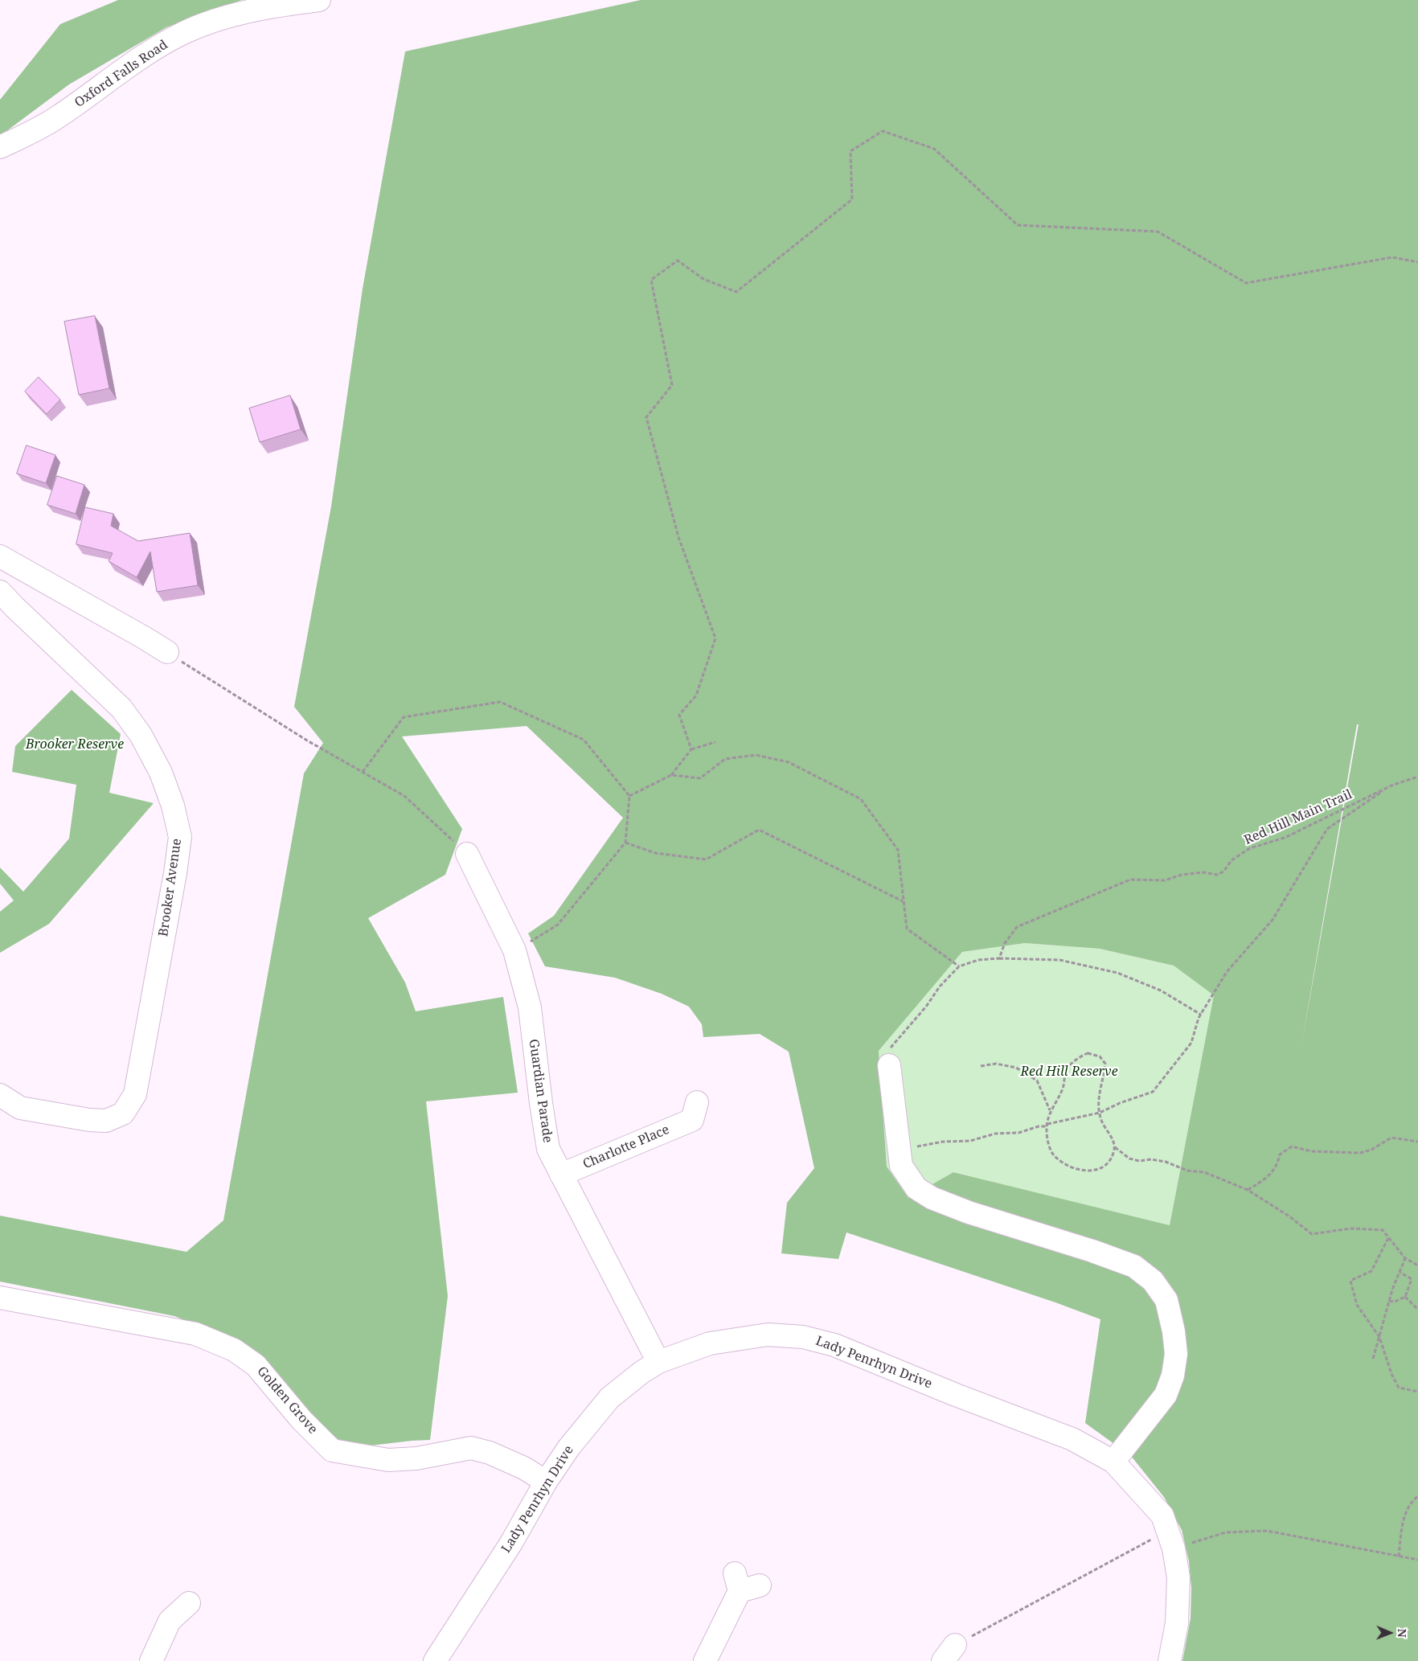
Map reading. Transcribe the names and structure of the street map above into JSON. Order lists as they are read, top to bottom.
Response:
{
  "streets": {
    "street": [
      "Oxford Falls Road",
      "Brooker Avenue",
      "Guardian Parade",
      "Charlotte Place",
      "Lady Penrhyn Drive",
      "Golden Grove"
    ],
    "path": ["Red Hill Main Trail"]
  },
  "crossings": [
    ["Guardian Parade", "Charlotte Place"],
    ["Guardian Parade", "Lady Penrhyn Drive"],
    ["Lady Penrhyn Drive", "Golden Grove"]
  ],
  "parks": ["Brooker Reserve", "Red Hill Reserve"],
  "north": "right"
}
